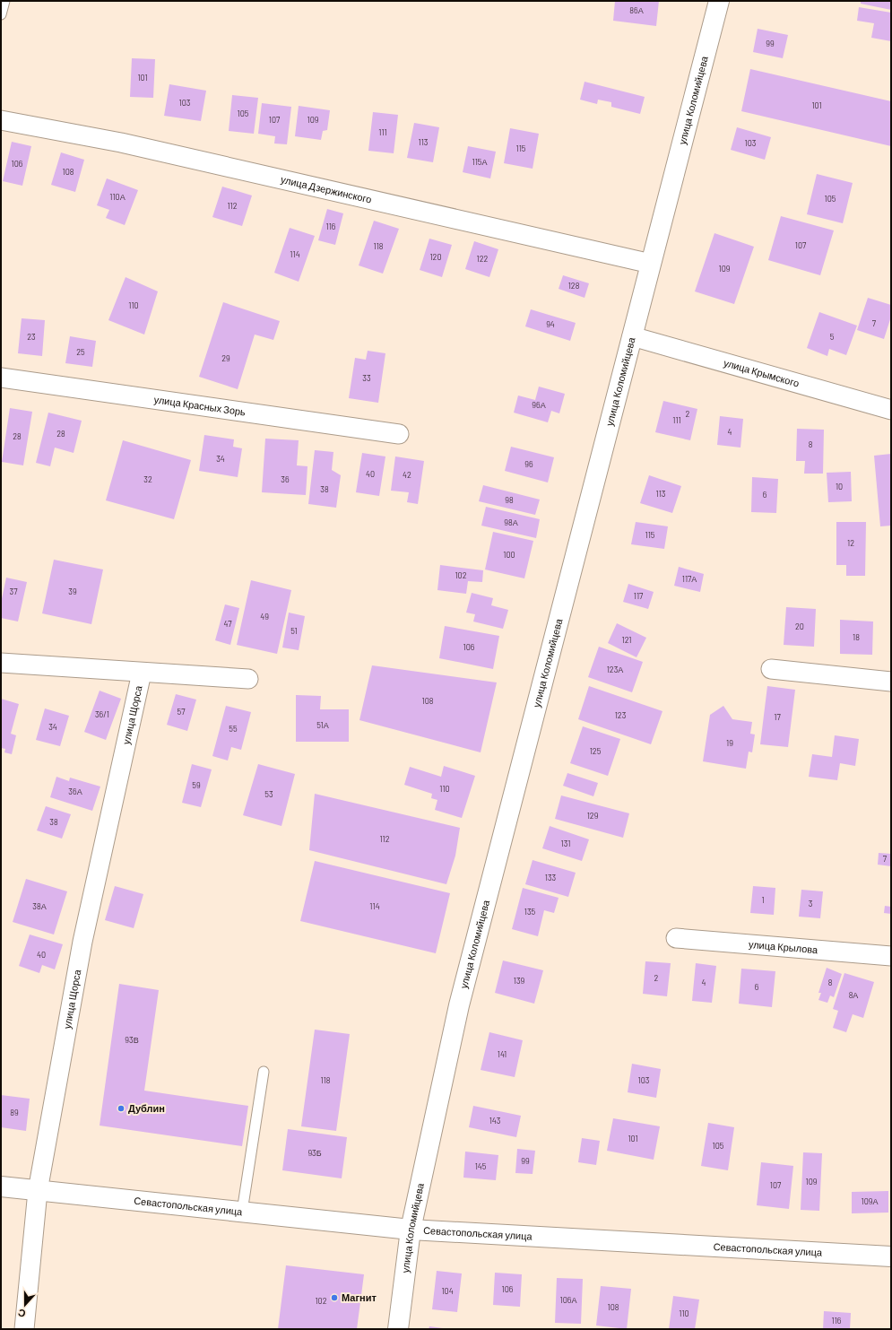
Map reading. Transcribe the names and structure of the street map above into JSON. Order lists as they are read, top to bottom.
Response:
{
  "streets": {
    "main road": ["улица Коломийцева", "Севастопольская улица"],
    "street": [
      "улица Дзержинского",
      "улица Крымского",
      "улица Красных Зорь",
      "улица Щорса",
      "улица Крылова"
    ]
  },
  "crossings": [
    ["улица Коломийцева", "улица Дзержинского"],
    ["улица Коломийцева", "улица Крымского"],
    ["улица Коломийцева", "Севастопольская улица"],
    ["улица Щорса", "Севастопольская улица"]
  ],
  "places": ["Дублин", "Магнит"],
  "house_numbers": [
    "86А",
    "99",
    "101",
    "103",
    "101",
    "105",
    "107",
    "109",
    "111",
    "113",
    "103",
    "115",
    "115А",
    "106",
    "108",
    "110А",
    "105",
    "112",
    "116",
    "107",
    "118",
    "114",
    "120",
    "122",
    "109",
    "128",
    "110",
    "7",
    "94",
    "23",
    "5",
    "25",
    "29",
    "33",
    "96А",
    "2",
    "111",
    "4",
    "28",
    "28",
    "8",
    "34",
    "96",
    "40",
    "42",
    "32",
    "36",
    "10",
    "38",
    "113",
    "6",
    "98",
    "98А",
    "115",
    "12",
    "100",
    "102",
    "117А",
    "37",
    "39",
    "117",
    "49",
    "47",
    "20",
    "51",
    "18",
    "121",
    "106",
    "123А",
    "108",
    "57",
    "36/1",
    "123",
    "17",
    "51А",
    "34",
    "55",
    "19",
    "125",
    "59",
    "110",
    "36А",
    "53",
    "129",
    "38",
    "112",
    "131",
    "7",
    "133",
    "1",
    "3",
    "38А",
    "114",
    "135",
    "40",
    "2",
    "139",
    "4",
    "8",
    "6",
    "8А",
    "93В",
    "141",
    "118",
    "103",
    "89",
    "143",
    "101",
    "105",
    "93Б",
    "99",
    "145",
    "109",
    "107",
    "109А",
    "106",
    "104",
    "106А",
    "102",
    "108",
    "110",
    "116"
  ],
  "north": "bottom"
}
